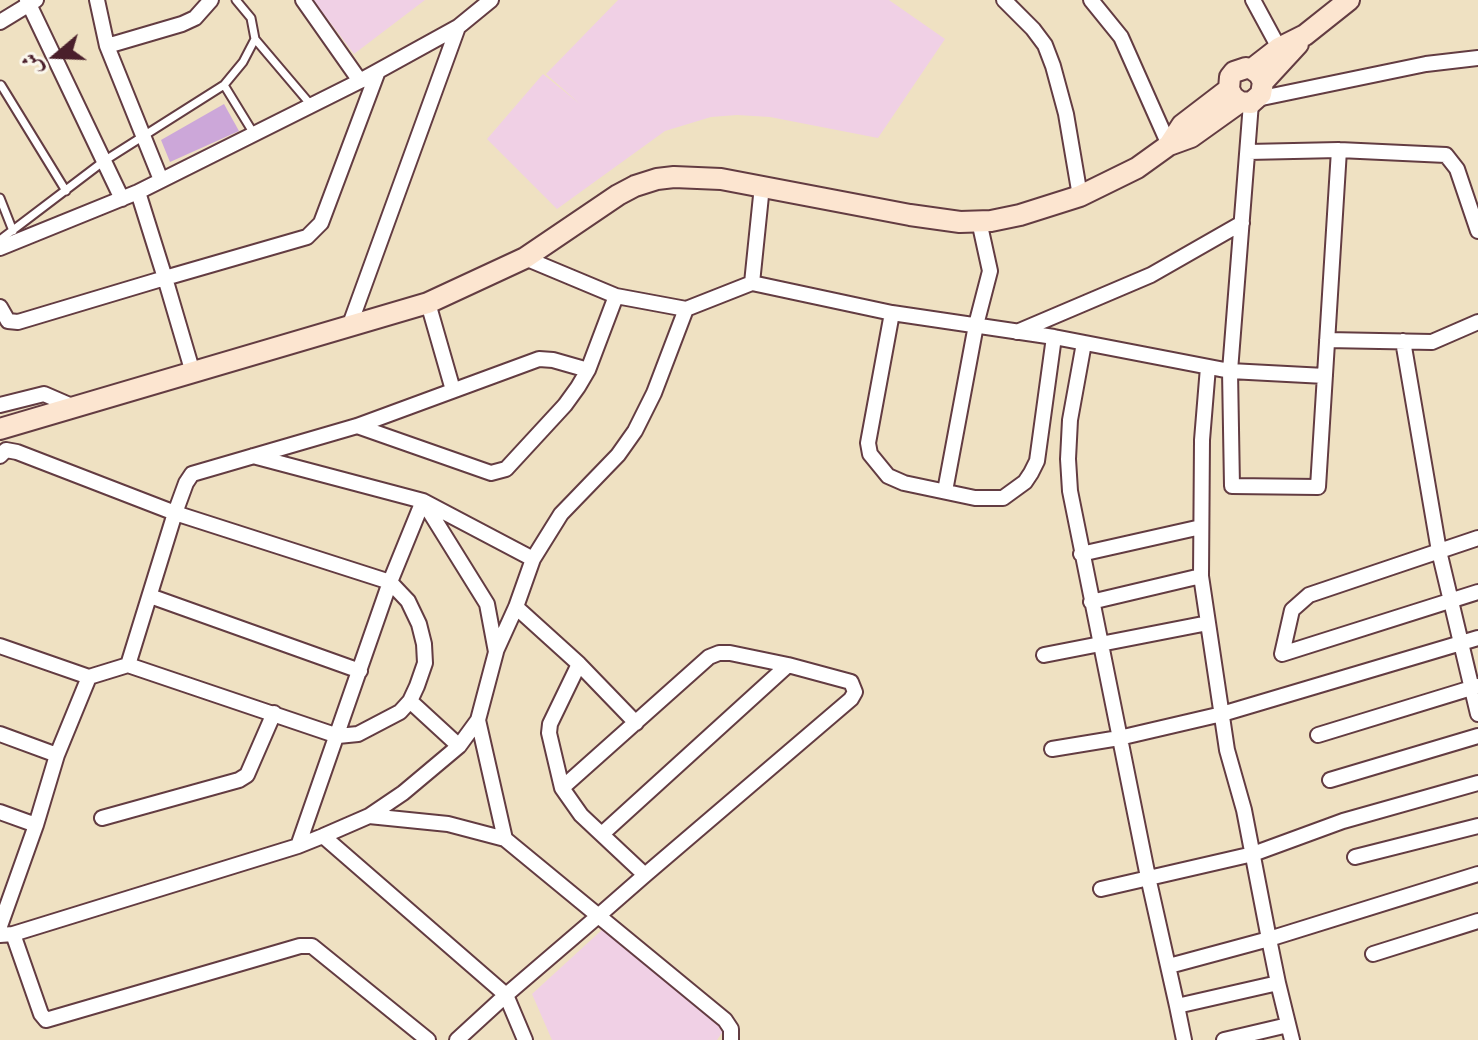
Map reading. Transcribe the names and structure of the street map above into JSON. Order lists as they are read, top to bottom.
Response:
{
  "north": "left"
}
